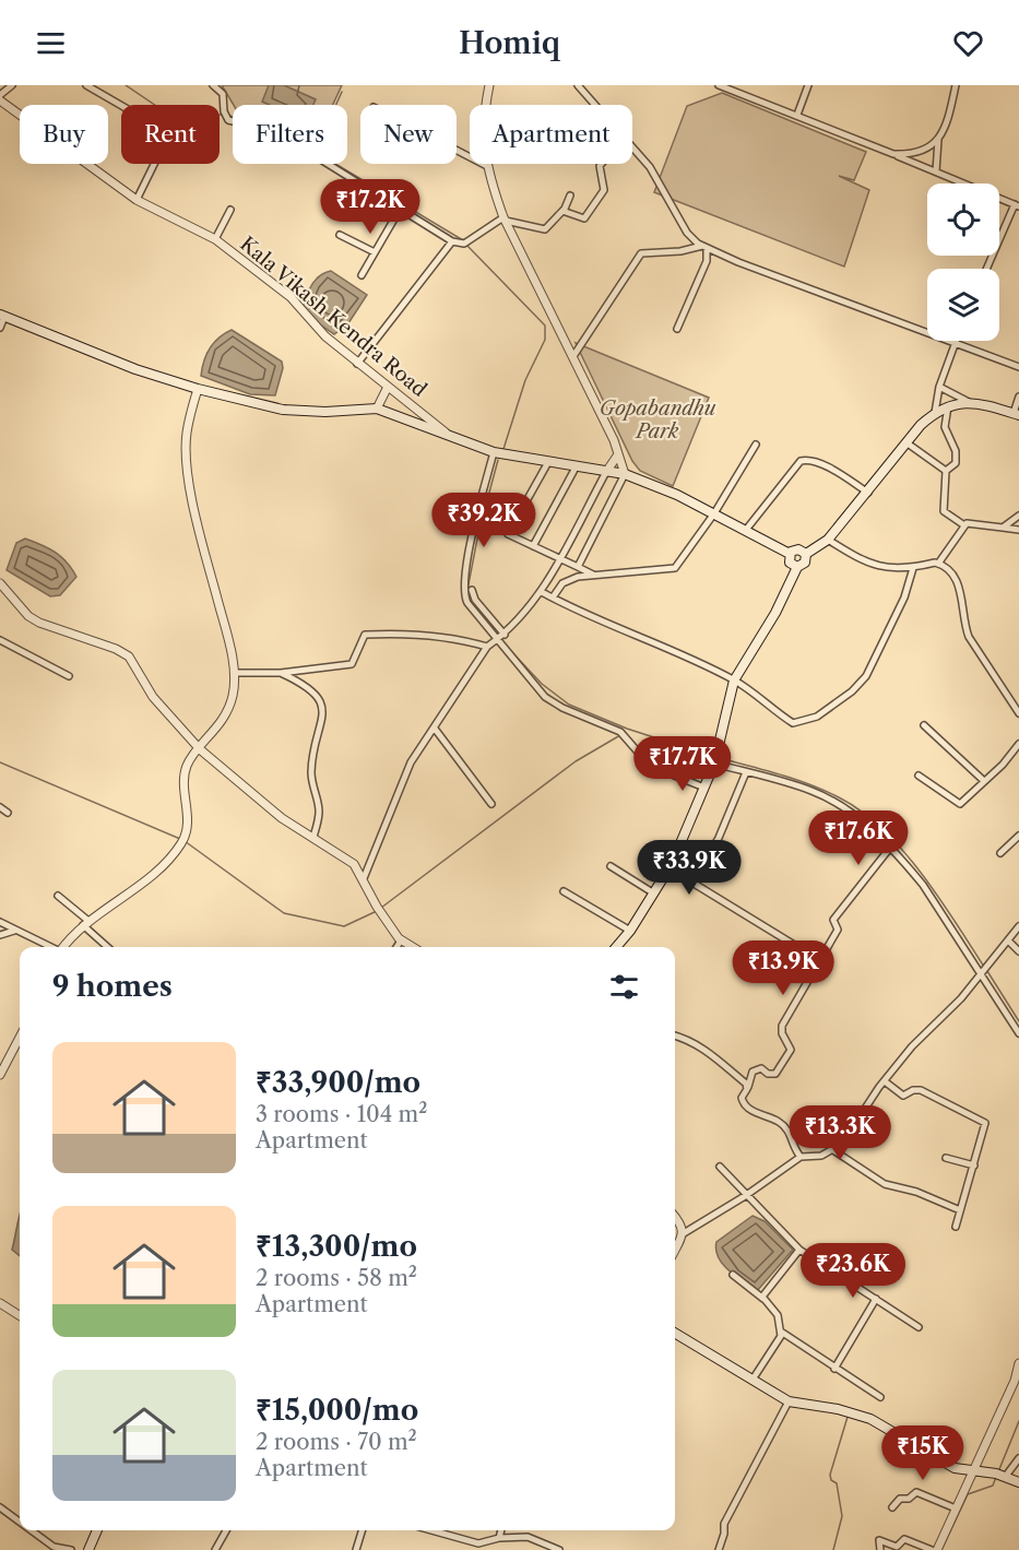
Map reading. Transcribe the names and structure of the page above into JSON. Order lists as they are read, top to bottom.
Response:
{
  "streets": {
    "street": ["Kala Vikash Kendra Road"]
  },
  "parks": ["Gopabandhu Park"],
  "page": {
    "header": "Homiq",
    "chip": [
      "Buy",
      "Rent",
      "Filters",
      "New",
      "Apartment"
    ],
    "price": [
      "₹17.2K",
      "₹39.2K",
      "₹17.7K",
      "₹17.6K",
      "₹33.9K",
      "₹13.9K",
      "₹13.3K",
      "₹23.6K",
      "₹15K"
    ],
    "heading": "9 homes",
    "list": [
      {
        "name": "₹33,900/mo",
        "note": "3 rooms · 104 m² · Apartment"
      },
      {
        "name": "₹13,300/mo",
        "note": "2 rooms · 58 m² · Apartment"
      },
      {
        "name": "₹15,000/mo",
        "note": "2 rooms · 70 m² · Apartment"
      }
    ]
  }
}
